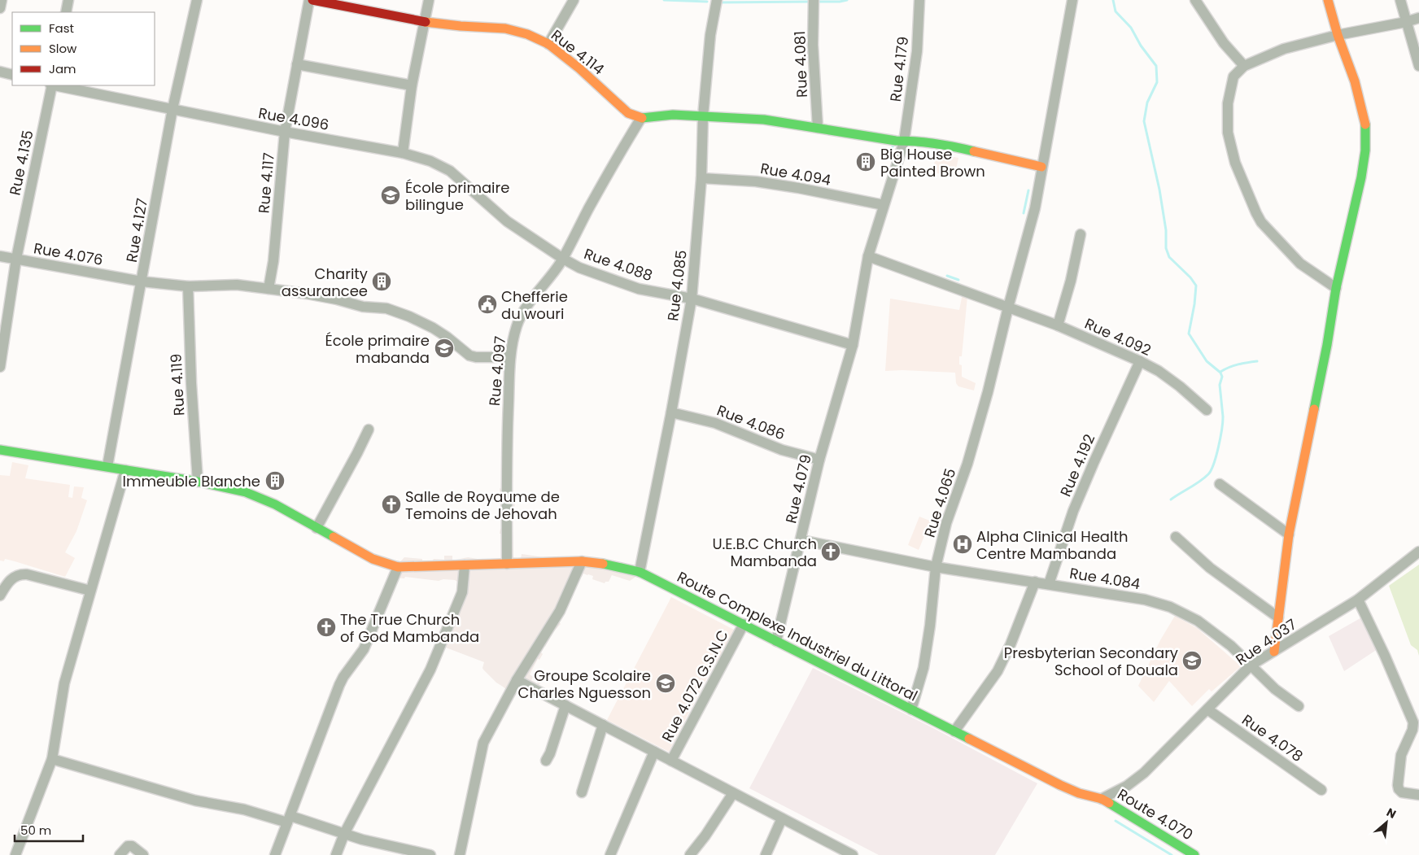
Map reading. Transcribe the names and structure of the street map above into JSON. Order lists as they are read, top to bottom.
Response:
{
  "streets": {
    "street": [
      "Rue 4.114",
      "Rue 4.081",
      "Rue 4.179",
      "Rue 4.096",
      "Rue 4.135",
      "Rue 4.094",
      "Rue 4.117",
      "Rue 4.127",
      "Rue 4.076",
      "Rue 4.088",
      "Rue 4.085",
      "Rue 4.092",
      "Rue 4.097",
      "Rue 4.119",
      "Rue 4.086",
      "Rue 4.192",
      "Rue 4.079",
      "Rue 4.065",
      "Rue 4.084",
      "Route Complexe Industriel du Littoral",
      "Rue 4.037",
      "Rue 4.072 G.S.N.C",
      "Rue 4.078",
      "Route 4.070"
    ]
  },
  "crossings": [
    ["Rue 4.114", "Rue 4.097"],
    ["Rue 4.179", "Rue 4.094"],
    ["Rue 4.179", "Rue 4.092"],
    ["Rue 4.179", "Rue 4.079"],
    ["Rue 4.096", "Rue 4.117"],
    ["Rue 4.096", "Rue 4.127"],
    ["Rue 4.096", "Rue 4.088"],
    ["Rue 4.135", "Rue 4.076"],
    ["Rue 4.094", "Rue 4.085"],
    ["Rue 4.127", "Rue 4.076"],
    ["Rue 4.127", "Route Complexe Industriel du Littoral"],
    ["Rue 4.076", "Rue 4.119"],
    ["Rue 4.088", "Rue 4.085"],
    ["Rue 4.088", "Rue 4.097"],
    ["Rue 4.088", "Rue 4.079"],
    ["Rue 4.085", "Rue 4.086"],
    ["Rue 4.085", "Route Complexe Industriel du Littoral"],
    ["Rue 4.092", "Rue 4.192"],
    ["Rue 4.092", "Rue 4.079"],
    ["Rue 4.092", "Rue 4.065"],
    ["Rue 4.097", "Route Complexe Industriel du Littoral"],
    ["Rue 4.119", "Route Complexe Industriel du Littoral"],
    ["Rue 4.086", "Rue 4.079"],
    ["Rue 4.192", "Rue 4.084"],
    ["Rue 4.079", "Rue 4.084"],
    ["Rue 4.079", "Route Complexe Industriel du Littoral"],
    ["Rue 4.065", "Rue 4.084"],
    ["Rue 4.065", "Route Complexe Industriel du Littoral"],
    ["Rue 4.084", "Rue 4.037"],
    ["Route Complexe Industriel du Littoral", "Rue 4.037"],
    ["Route Complexe Industriel du Littoral", "Rue 4.072 G.S.N.C"],
    ["Route Complexe Industriel du Littoral", "Route 4.070"],
    ["Rue 4.037", "Rue 4.078"],
    ["Rue 4.037", "Route 4.070"]
  ],
  "places": {
    "building": ["Big House Painted Brown", "Charity assurancee", "Immeuble Blanche"],
    "school or university": [
      "École primaire bilingue",
      "École primaire mabanda",
      "Presbyterian Secondary School of Douala",
      "Groupe Scolaire Charles Nguesson"
    ],
    "public building": ["Chefferie du wouri"],
    "church": ["Salle de Royaume de Temoins de Jehovah", "U.E.B.C Church Mambanda", "The True Church of God Mambanda"],
    "hospital": ["Alpha Clinical Health Centre Mambanda"]
  },
  "legend": ["Fast", "Slow", "Jam"],
  "scale_bar": "50 m",
  "north": "top right"
}
